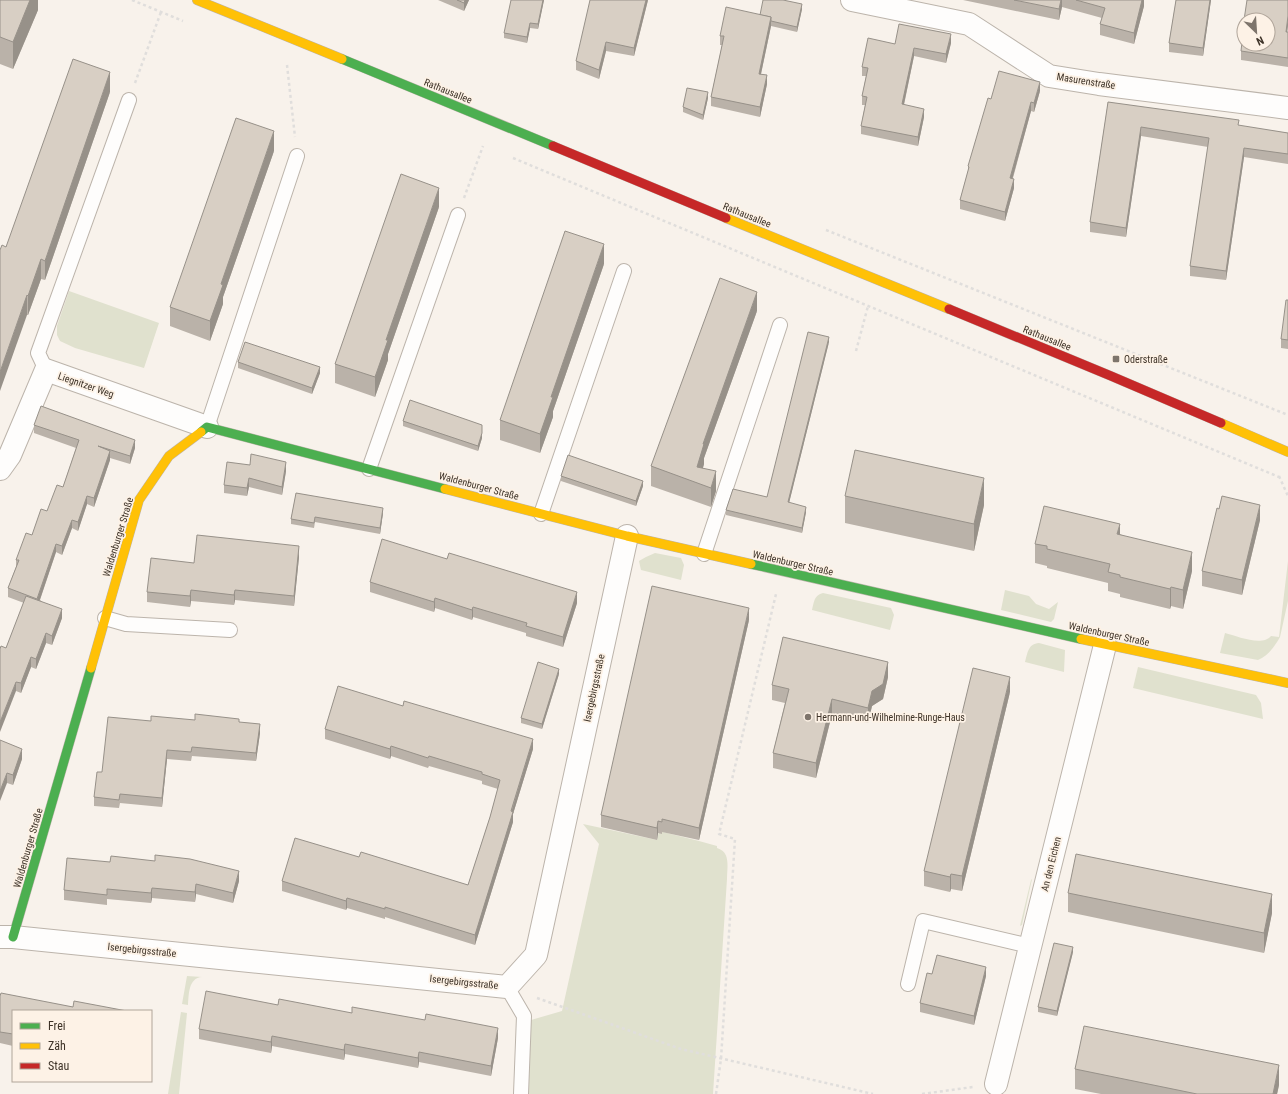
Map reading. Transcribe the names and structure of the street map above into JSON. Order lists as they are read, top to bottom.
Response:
{
  "streets": {
    "street": [
      "Masurenstraße",
      "Rathausallee",
      "Liegnitzer Weg",
      "Waldenburger Straße",
      "Isergebirgsstraße",
      "An den Eichen"
    ]
  },
  "crossings": [
    ["Liegnitzer Weg", "Waldenburger Straße"],
    ["Waldenburger Straße", "Isergebirgsstraße"],
    ["Waldenburger Straße", "An den Eichen"]
  ],
  "places": {
    "transit": ["Oderstraße"],
    "other": ["Hermann-und-Wilhelmine-Runge-Haus"]
  },
  "legend": ["Frei", "Zäh", "Stau"],
  "north": "bottom right"
}
